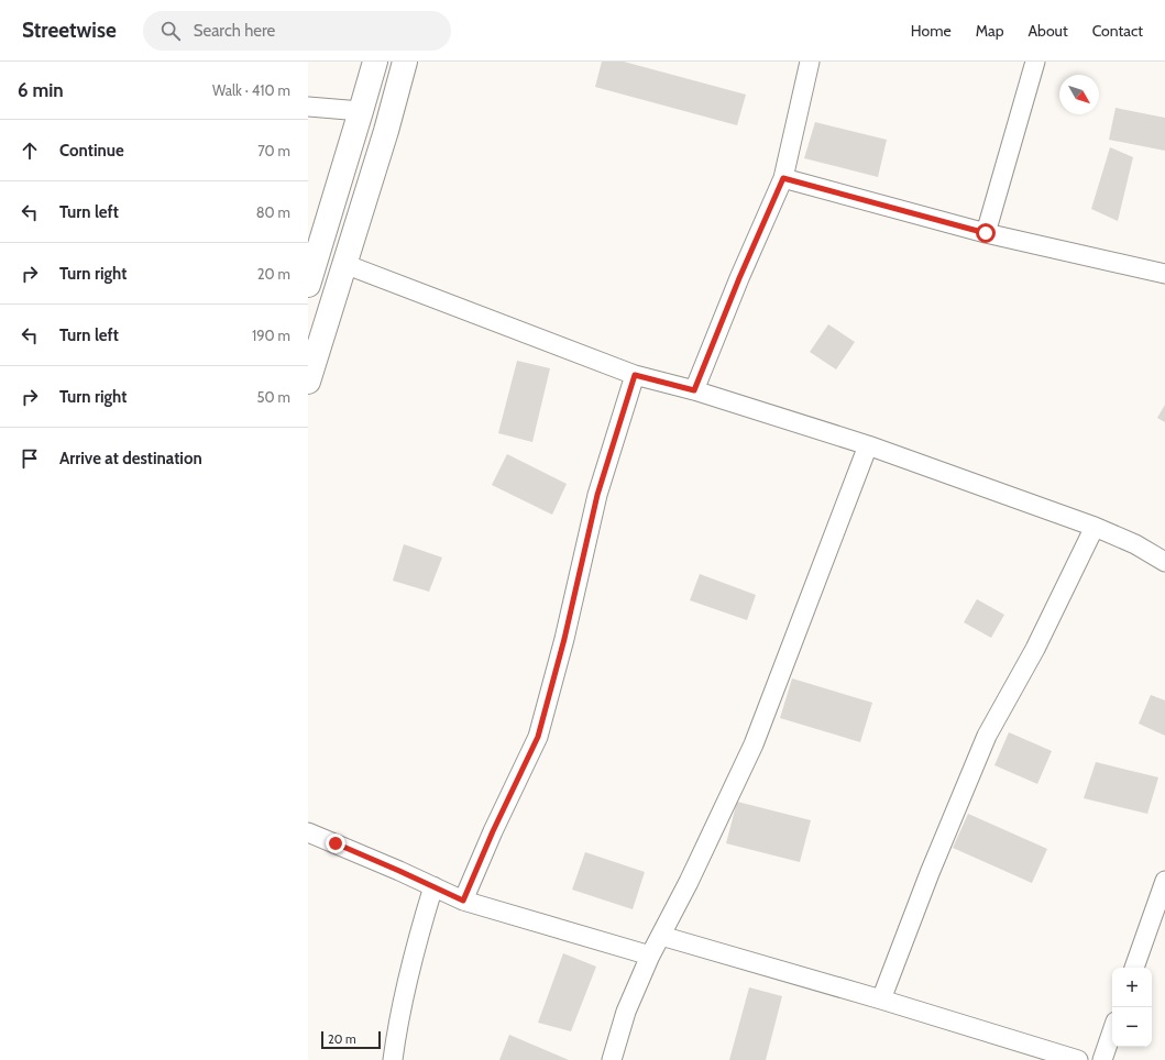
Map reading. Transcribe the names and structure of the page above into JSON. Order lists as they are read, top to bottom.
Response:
{
  "scale_bar": "20 m",
  "north": "bottom right",
  "page": {
    "header": "Streetwise",
    "search": "Search here",
    "nav": [
      "Home",
      "Map",
      "About",
      "Contact"
    ],
    "heading": ["6 min", "Walk · 410 m"],
    "list": [
      ["Continue", "70 m"],
      ["Turn left", "80 m"],
      ["Turn right", "20 m"],
      ["Turn left", "190 m"],
      ["Turn right", "50 m"],
      "Arrive at destination"
    ],
    "map_buttons": ["+", "−"],
    "scale": "20 m"
  }
}
